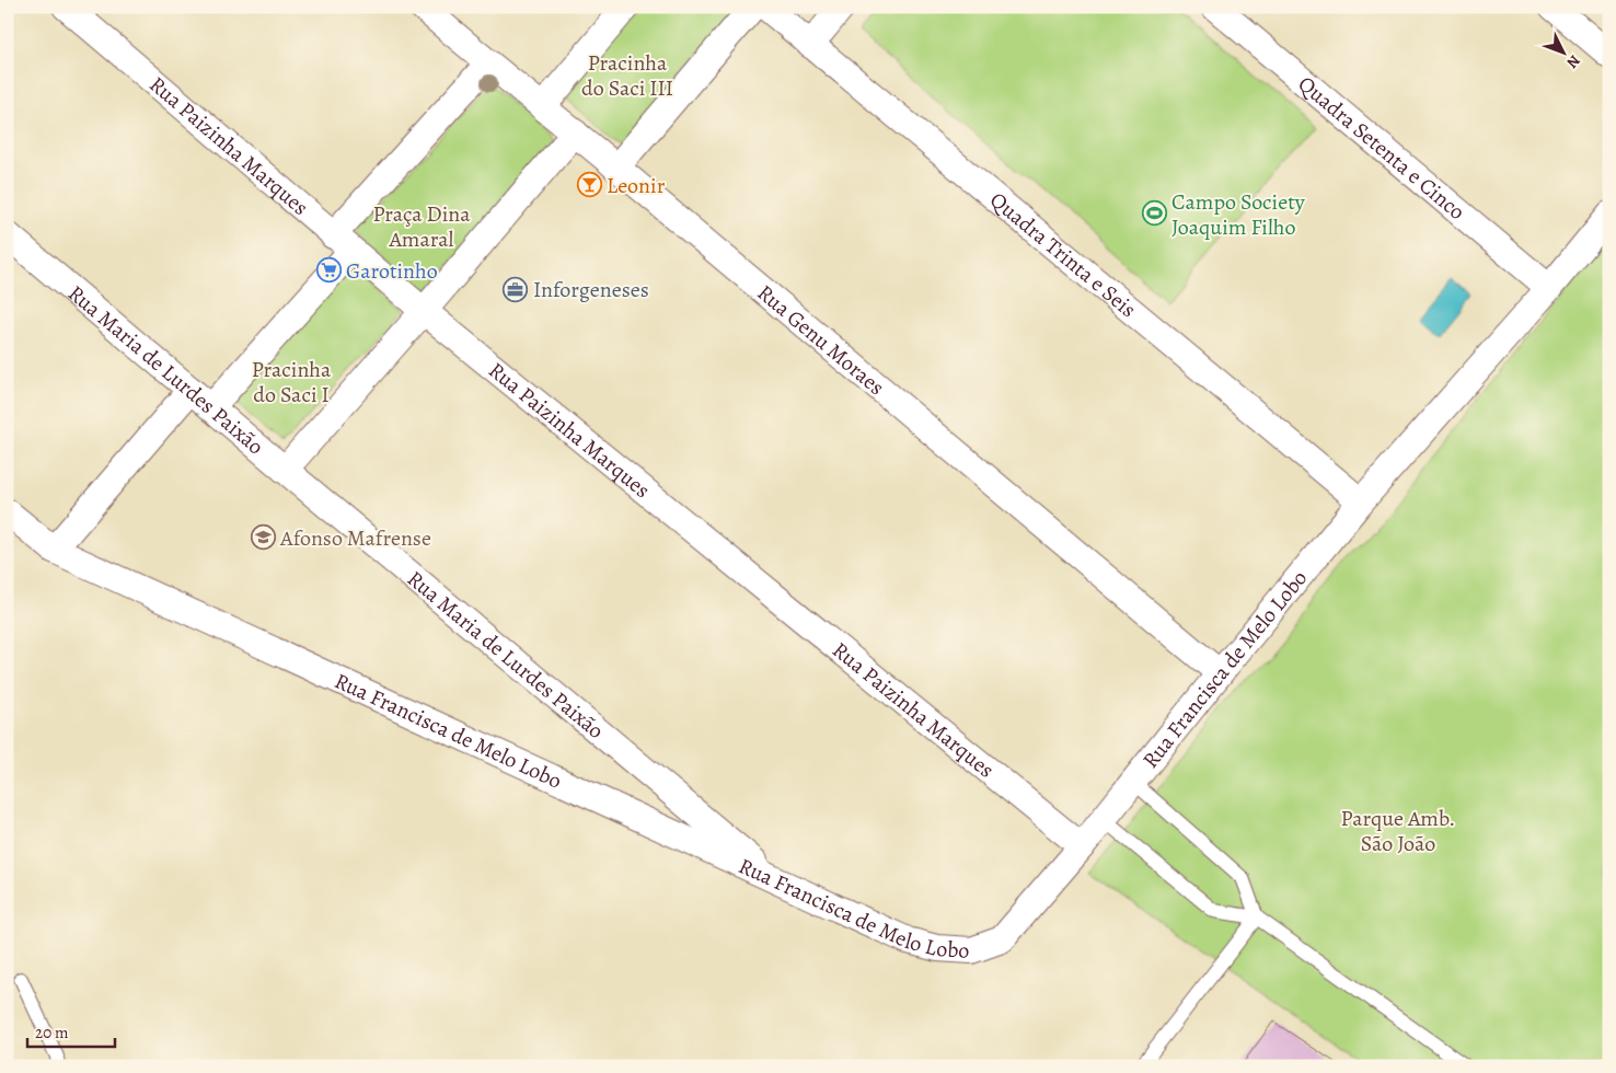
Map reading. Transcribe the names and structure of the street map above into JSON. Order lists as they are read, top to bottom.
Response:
{
  "streets": {
    "street": [
      "Rua Paizinha Marques",
      "Quadra Setenta e Cinco",
      "Quadra Trinta e Seis",
      "Rua Genu Moraes",
      "Rua Maria de Lurdes Paixão",
      "Rua Francisca de Melo Lobo"
    ]
  },
  "crossings": [
    ["Rua Paizinha Marques", "Rua Francisca de Melo Lobo"],
    ["Quadra Setenta e Cinco", "Rua Francisca de Melo Lobo"],
    ["Quadra Trinta e Seis", "Rua Francisca de Melo Lobo"],
    ["Rua Genu Moraes", "Rua Francisca de Melo Lobo"],
    ["Rua Maria de Lurdes Paixão", "Rua Francisca de Melo Lobo"]
  ],
  "parks": [
    "Pracinha do Saci III",
    "Praça Dina Amaral",
    "Pracinha do Saci I",
    "Parque Amb. São João"
  ],
  "places": {
    "bar": ["Leonir"],
    "sports": ["Campo Society Joaquim Filho"],
    "supermarket": ["Garotinho"],
    "office": ["Inforgeneses"],
    "school or university": ["Afonso Mafrense"]
  },
  "scale_bar": "20 m",
  "north": "bottom right"
}
